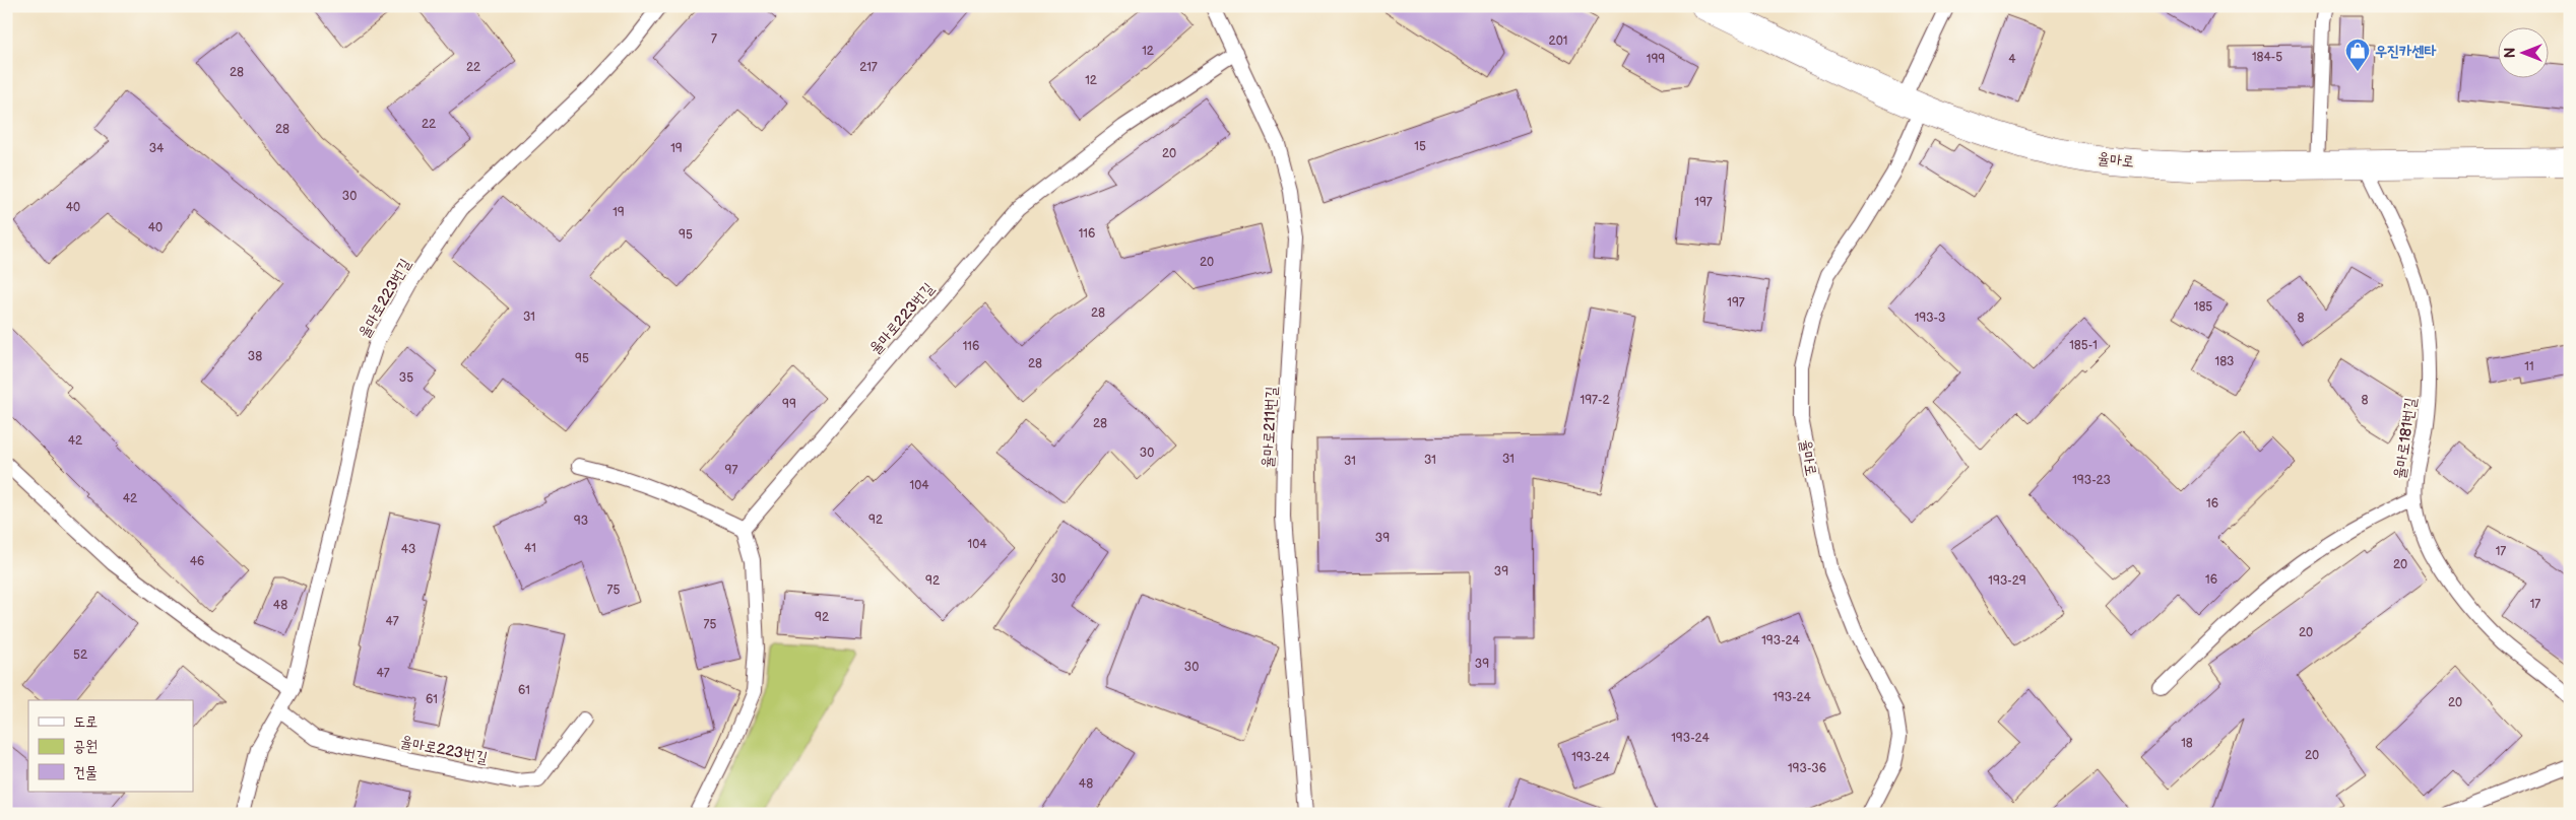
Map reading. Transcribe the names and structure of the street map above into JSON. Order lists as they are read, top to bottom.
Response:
{
  "streets": {
    "street": ["율마로"],
    "lane": ["율마로223번길", "율마로211번길", "율마로181번길"]
  },
  "crossings": [
    ["율마로", "율마로181번길"],
    ["율마로223번길", "율마로211번길"]
  ],
  "places": {
    "shop": ["우진카센타"]
  },
  "house_numbers": [
    "7",
    "201",
    "12",
    "184-5",
    "199",
    "4",
    "22",
    "217",
    "28",
    "12",
    "22",
    "28",
    "15",
    "34",
    "19",
    "20",
    "30",
    "197",
    "40",
    "19",
    "40",
    "116",
    "95",
    "20",
    "197",
    "185",
    "28",
    "31",
    "193-3",
    "8",
    "185-1",
    "116",
    "38",
    "95",
    "183",
    "28",
    "11",
    "35",
    "197-2",
    "8",
    "99",
    "28",
    "42",
    "30",
    "31",
    "31",
    "31",
    "97",
    "193-23",
    "104",
    "42",
    "16",
    "92",
    "93",
    "39",
    "104",
    "41",
    "43",
    "17",
    "46",
    "20",
    "39",
    "30",
    "16",
    "92",
    "193-29",
    "75",
    "17",
    "48",
    "92",
    "47",
    "75",
    "20",
    "193-24",
    "52",
    "39",
    "30",
    "47",
    "61",
    "193-24",
    "61",
    "20",
    "193-24",
    "18",
    "20",
    "193-24",
    "193-36",
    "48"
  ],
  "legend": ["도로", "공원", "건물"],
  "north": "left"
}
